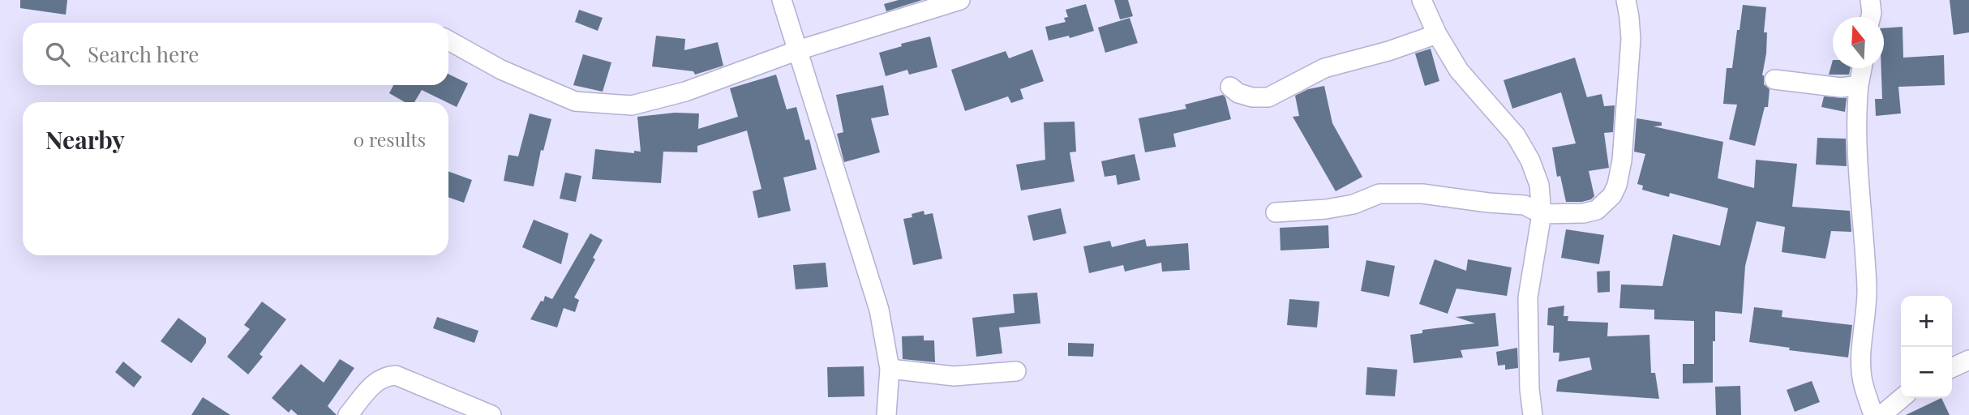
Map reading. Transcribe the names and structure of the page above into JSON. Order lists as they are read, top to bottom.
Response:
{
  "north": "top",
  "page": {
    "search": "Search here",
    "heading": ["Nearby", "0 results"],
    "map_buttons": ["+", "−"]
  }
}
